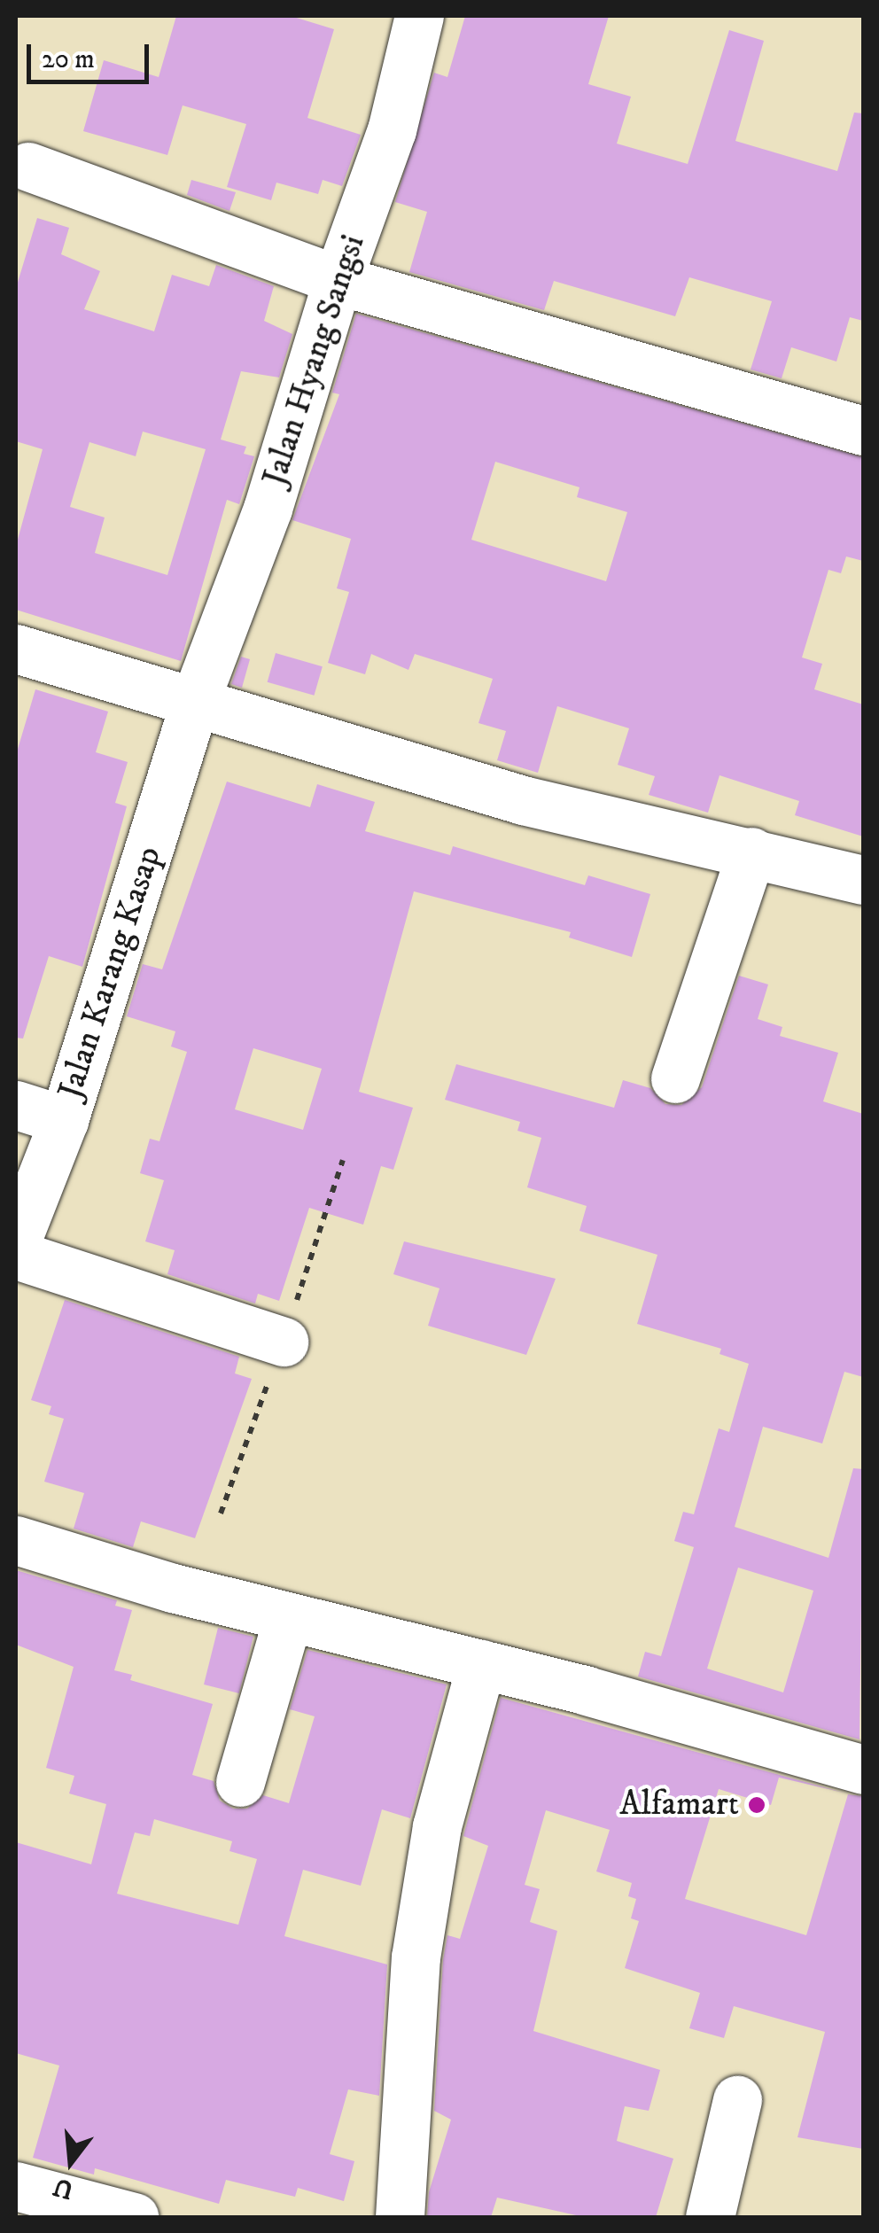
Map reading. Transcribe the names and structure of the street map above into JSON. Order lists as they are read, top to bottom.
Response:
{
  "streets": {
    "street": ["Jalan Hyang Sangsi", "Jalan Karang Kasap"]
  },
  "crossings": [
    ["Jalan Hyang Sangsi", "Jalan Karang Kasap"]
  ],
  "places": ["Alfamart"],
  "scale_bar": "20 m",
  "north": "bottom"
}
